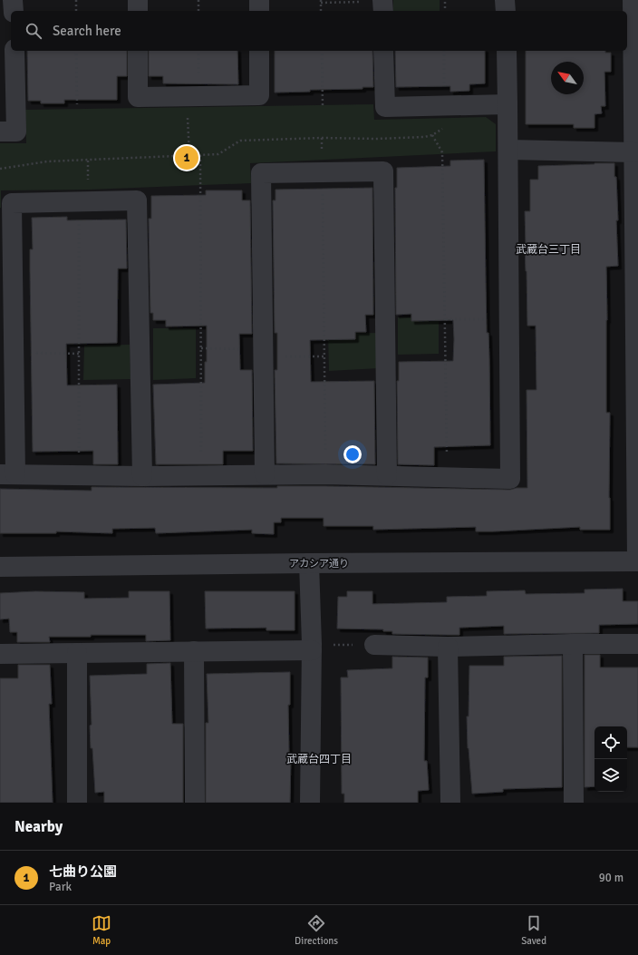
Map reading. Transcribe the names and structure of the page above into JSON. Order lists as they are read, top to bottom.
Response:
{
  "streets": {
    "street": ["アカシア通り"]
  },
  "districts": ["武蔵台三丁目", "武蔵台四丁目"],
  "north": "top left",
  "page": {
    "search": "Search here",
    "pins": "1",
    "heading": "Nearby",
    "list": [
      {
        "mark": "1",
        "name": "七曲り公園",
        "note": "Park",
        "value": "90 m"
      }
    ],
    "nav": ["Map", "Directions", "Saved"]
  }
}
